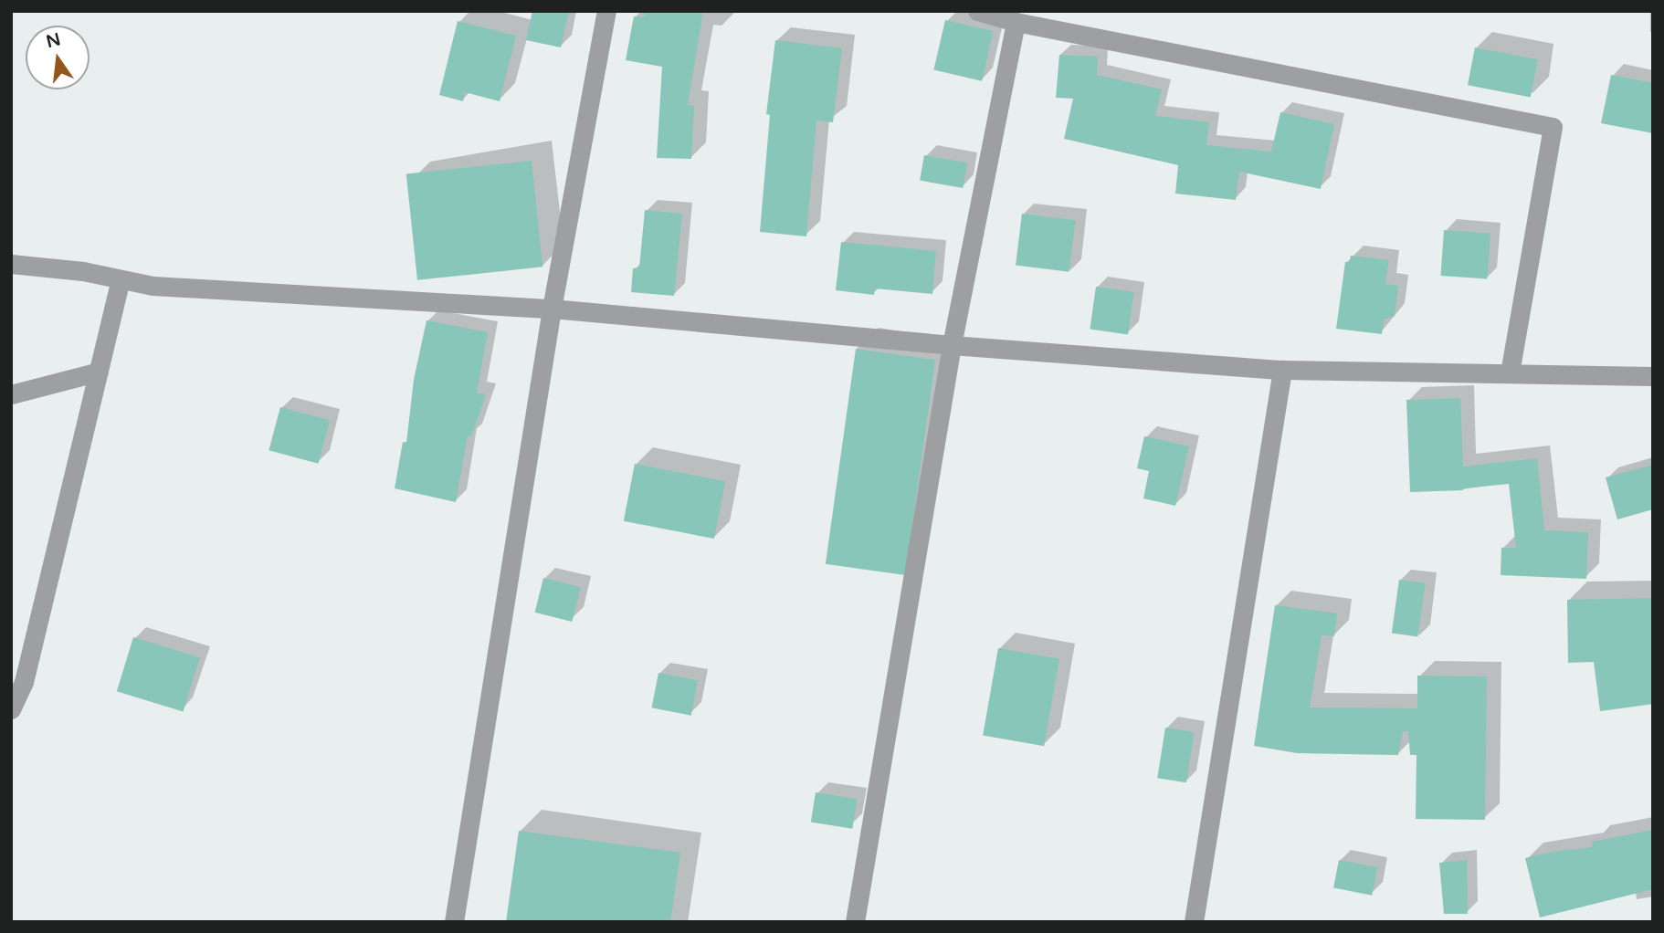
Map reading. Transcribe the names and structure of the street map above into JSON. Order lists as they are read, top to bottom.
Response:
{
  "north": "top"
}
